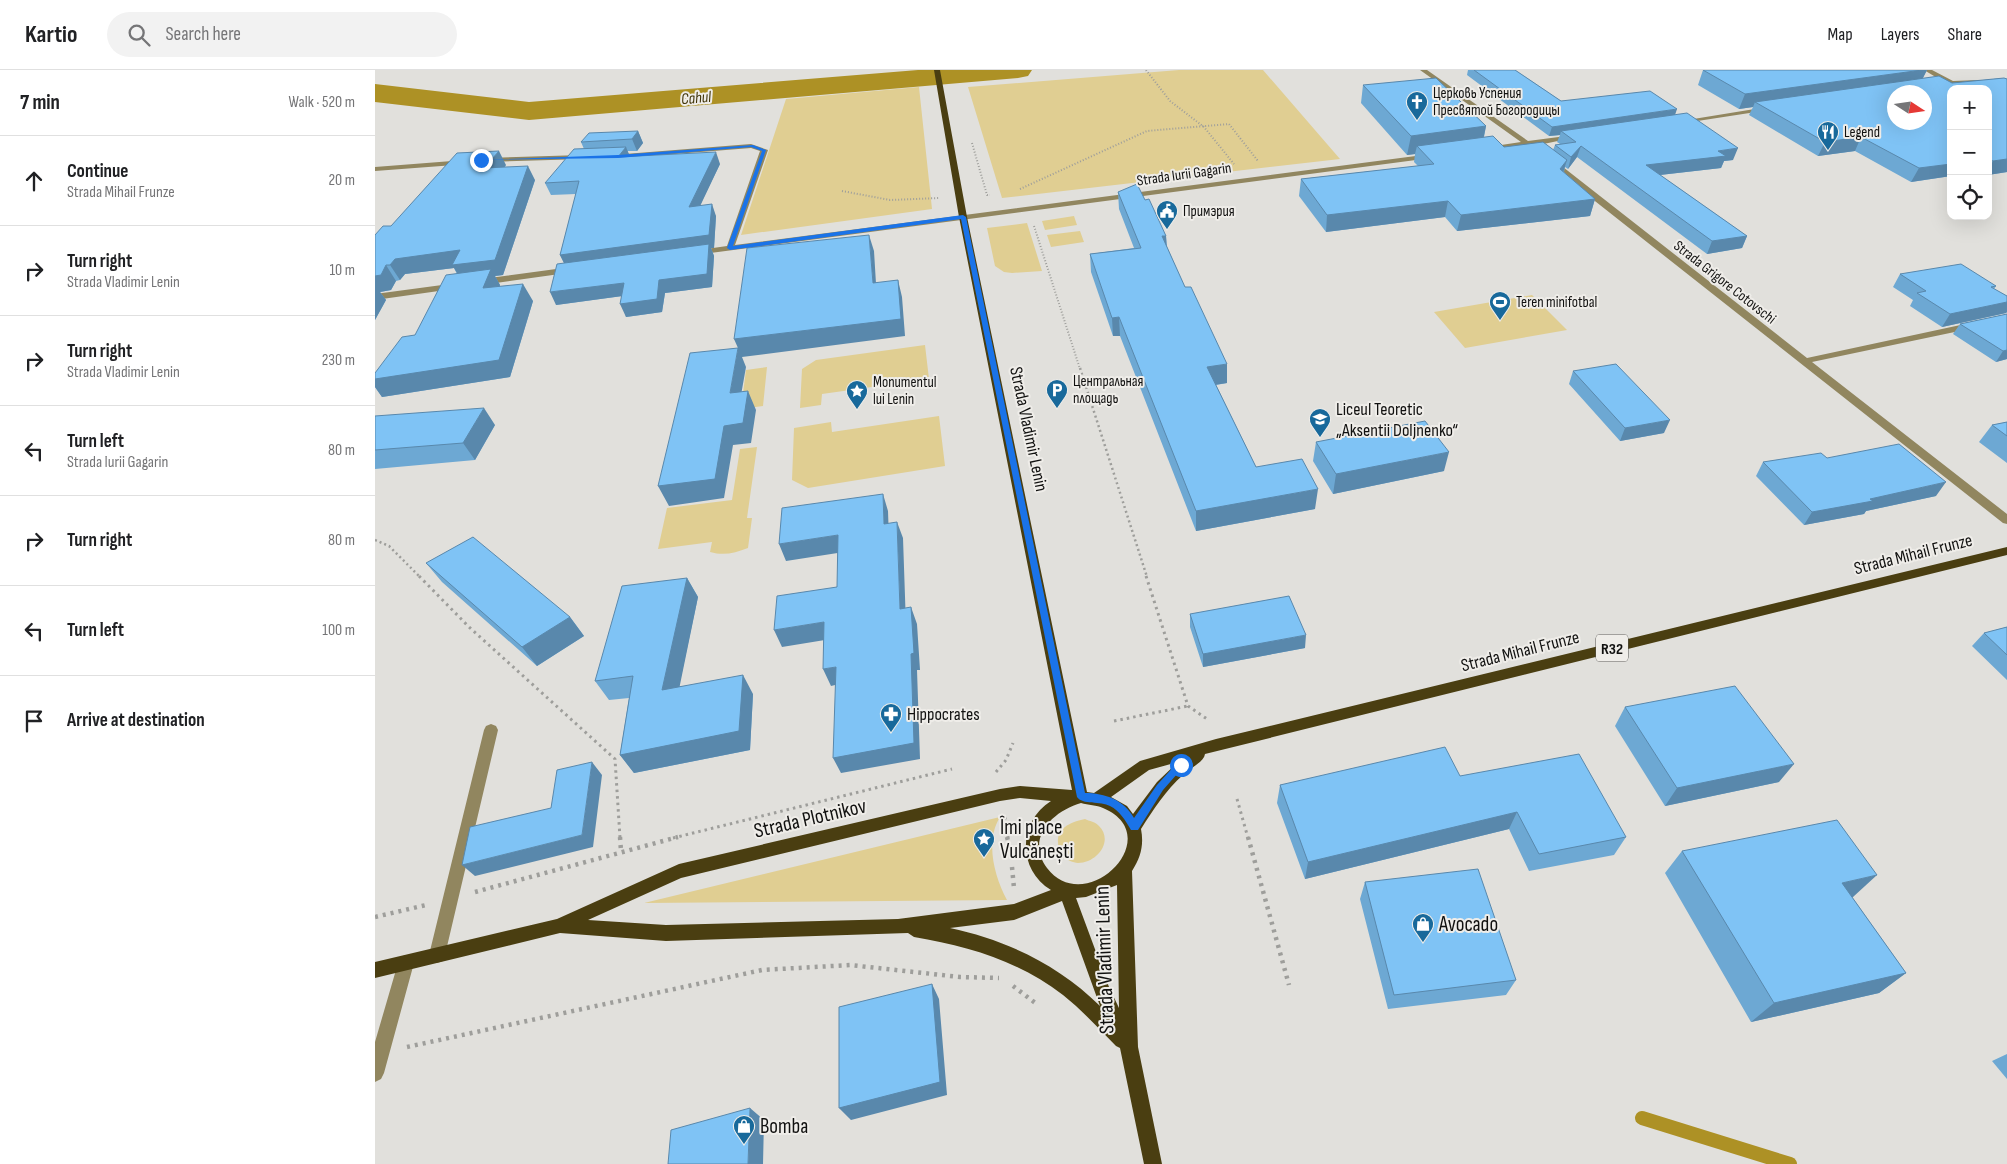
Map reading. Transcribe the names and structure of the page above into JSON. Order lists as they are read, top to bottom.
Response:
{
  "streets": {
    "main road": [
      "Strada Vladimir Lenin",
      "Strada Mihail Frunze",
      "R32",
      "Strada Plotnikov"
    ],
    "street": ["Strada Iurii Gagarin", "Strada Grigore Cotovschi"]
  },
  "crossings": [
    ["Strada Iurii Gagarin", "Strada Vladimir Lenin"],
    ["Strada Vladimir Lenin", "Strada Mihail Frunze"],
    ["Strada Vladimir Lenin", "Strada Plotnikov"],
    ["Strada Mihail Frunze", "Strada Plotnikov"]
  ],
  "water": ["Cahul"],
  "places": {
    "church": ["Церковь Успения Пресвятой Богородицы"],
    "restaurant": ["Legend"],
    "public building": ["Примэрия"],
    "sports": ["Teren minifotbal"],
    "parking": ["Центральная площадь"],
    "place": ["Monumentul lui Lenin", "Îmi place Vulcănești"],
    "school or university": ["Liceul Teoretic „Aksentii Doljnenko“"],
    "pharmacy": ["Hippocrates"],
    "shop": ["Avocado", "Bomba"]
  },
  "north": "right",
  "page": {
    "header": "Kartio",
    "search": "Search here",
    "nav": ["Map", "Layers", "Share"],
    "heading": ["7 min", "Walk · 520 m"],
    "map_buttons": ["+", "−"],
    "list": [
      ["Continue", "Strada Mihail Frunze", "20 m"],
      ["Turn right", "Strada Vladimir Lenin", "10 m"],
      ["Turn right", "Strada Vladimir Lenin", "230 m"],
      ["Turn left", "Strada Iurii Gagarin", "80 m"],
      ["Turn right", "80 m"],
      ["Turn left", "100 m"],
      "Arrive at destination"
    ]
  }
}
